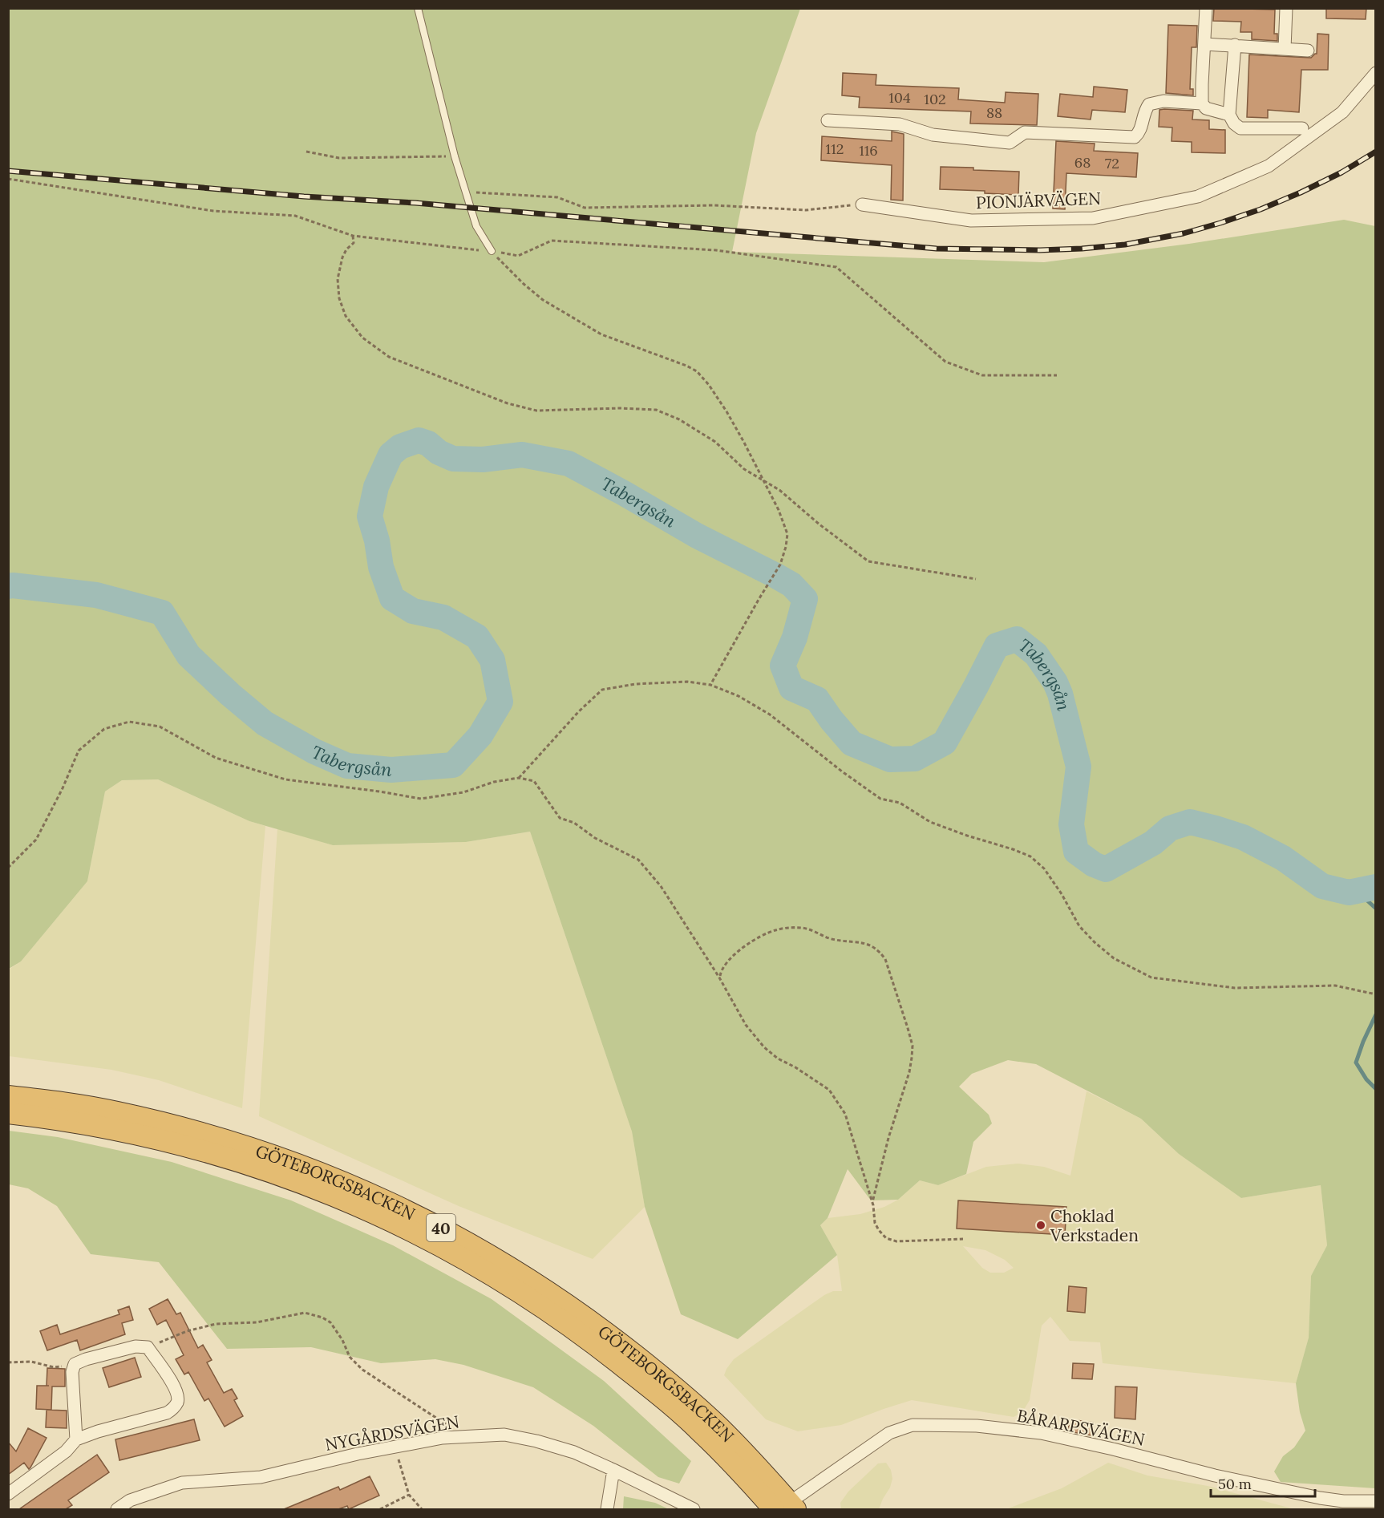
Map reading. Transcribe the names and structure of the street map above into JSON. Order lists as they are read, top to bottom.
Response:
{
  "streets": {
    "highway": ["GÖTEBORGSBACKEN", "40"],
    "street": ["PIONJÄRVÄGEN", "BÅRARPSVÄGEN", "NYGÅRDSVÄGEN"]
  },
  "crossings": [
    ["GÖTEBORGSBACKEN", "BÅRARPSVÄGEN"]
  ],
  "water": ["Tabergsån"],
  "places": ["Choklad Verkstaden"],
  "house_numbers": [
    "104",
    "102",
    "88",
    "112",
    "116",
    "68",
    "72"
  ],
  "scale_bar": "50 m"
}
